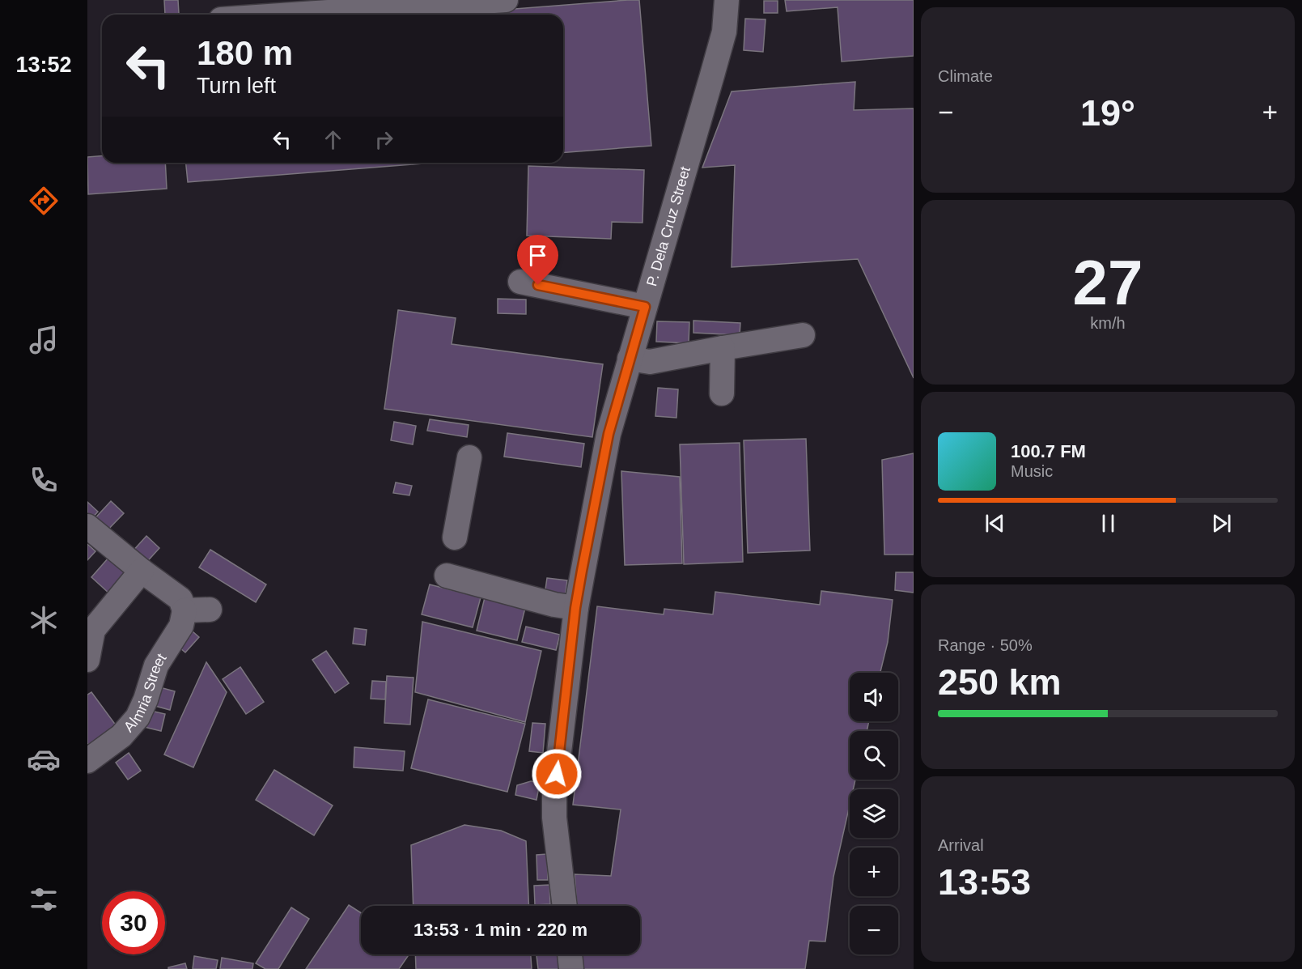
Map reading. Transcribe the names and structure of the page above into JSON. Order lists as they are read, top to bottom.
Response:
{
  "streets": {
    "street": ["P. Dela Cruz Street", "Almria Street"]
  },
  "page": {
    "tabs": "13:52",
    "tile": [
      "Climate",
      ["27", "km/h"],
      ["Range · 50%", "250 km"],
      ["Arrival", "13:53"]
    ],
    "turn": ["180 m", "Turn left"],
    "heat": ["−", "19°", "+"],
    "song": ["100.7 FM", "Music"],
    "map_buttons": ["+", "−"],
    "limit": "30",
    "trip": "13:53 · 1 min · 220 m"
  }
}
